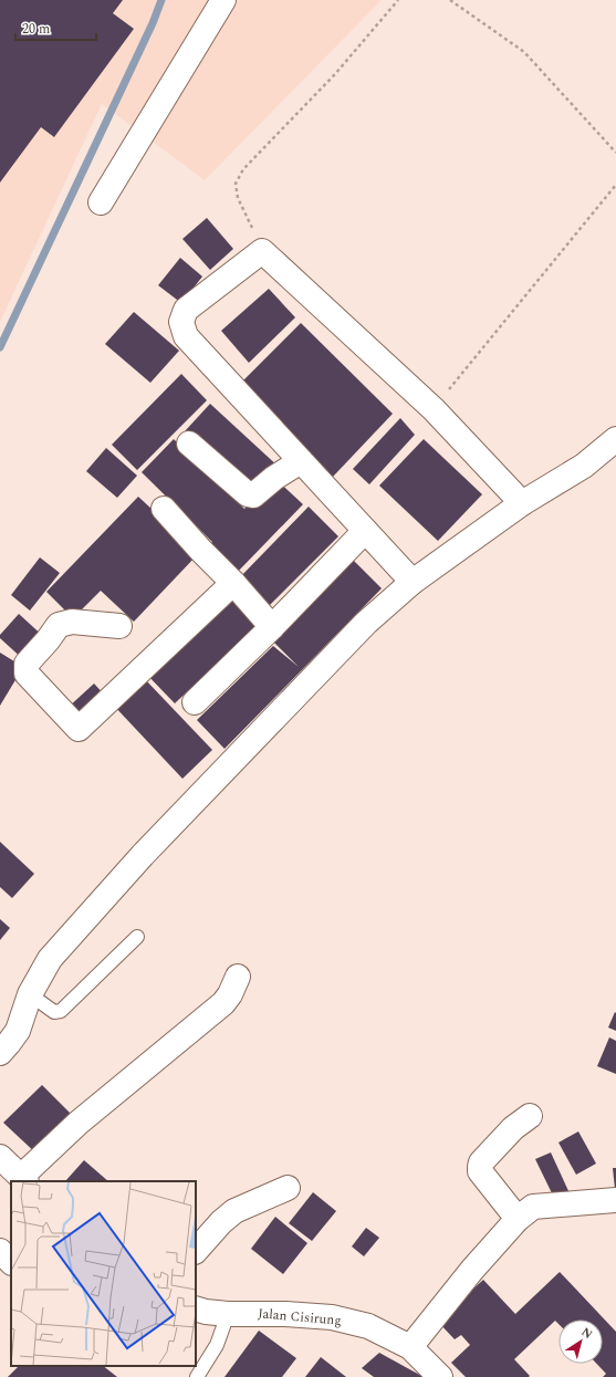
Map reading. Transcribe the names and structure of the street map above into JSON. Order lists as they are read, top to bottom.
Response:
{
  "streets": {
    "street": ["Jalan Cisirung"]
  },
  "scale_bar": "20 m",
  "north": "top right"
}
